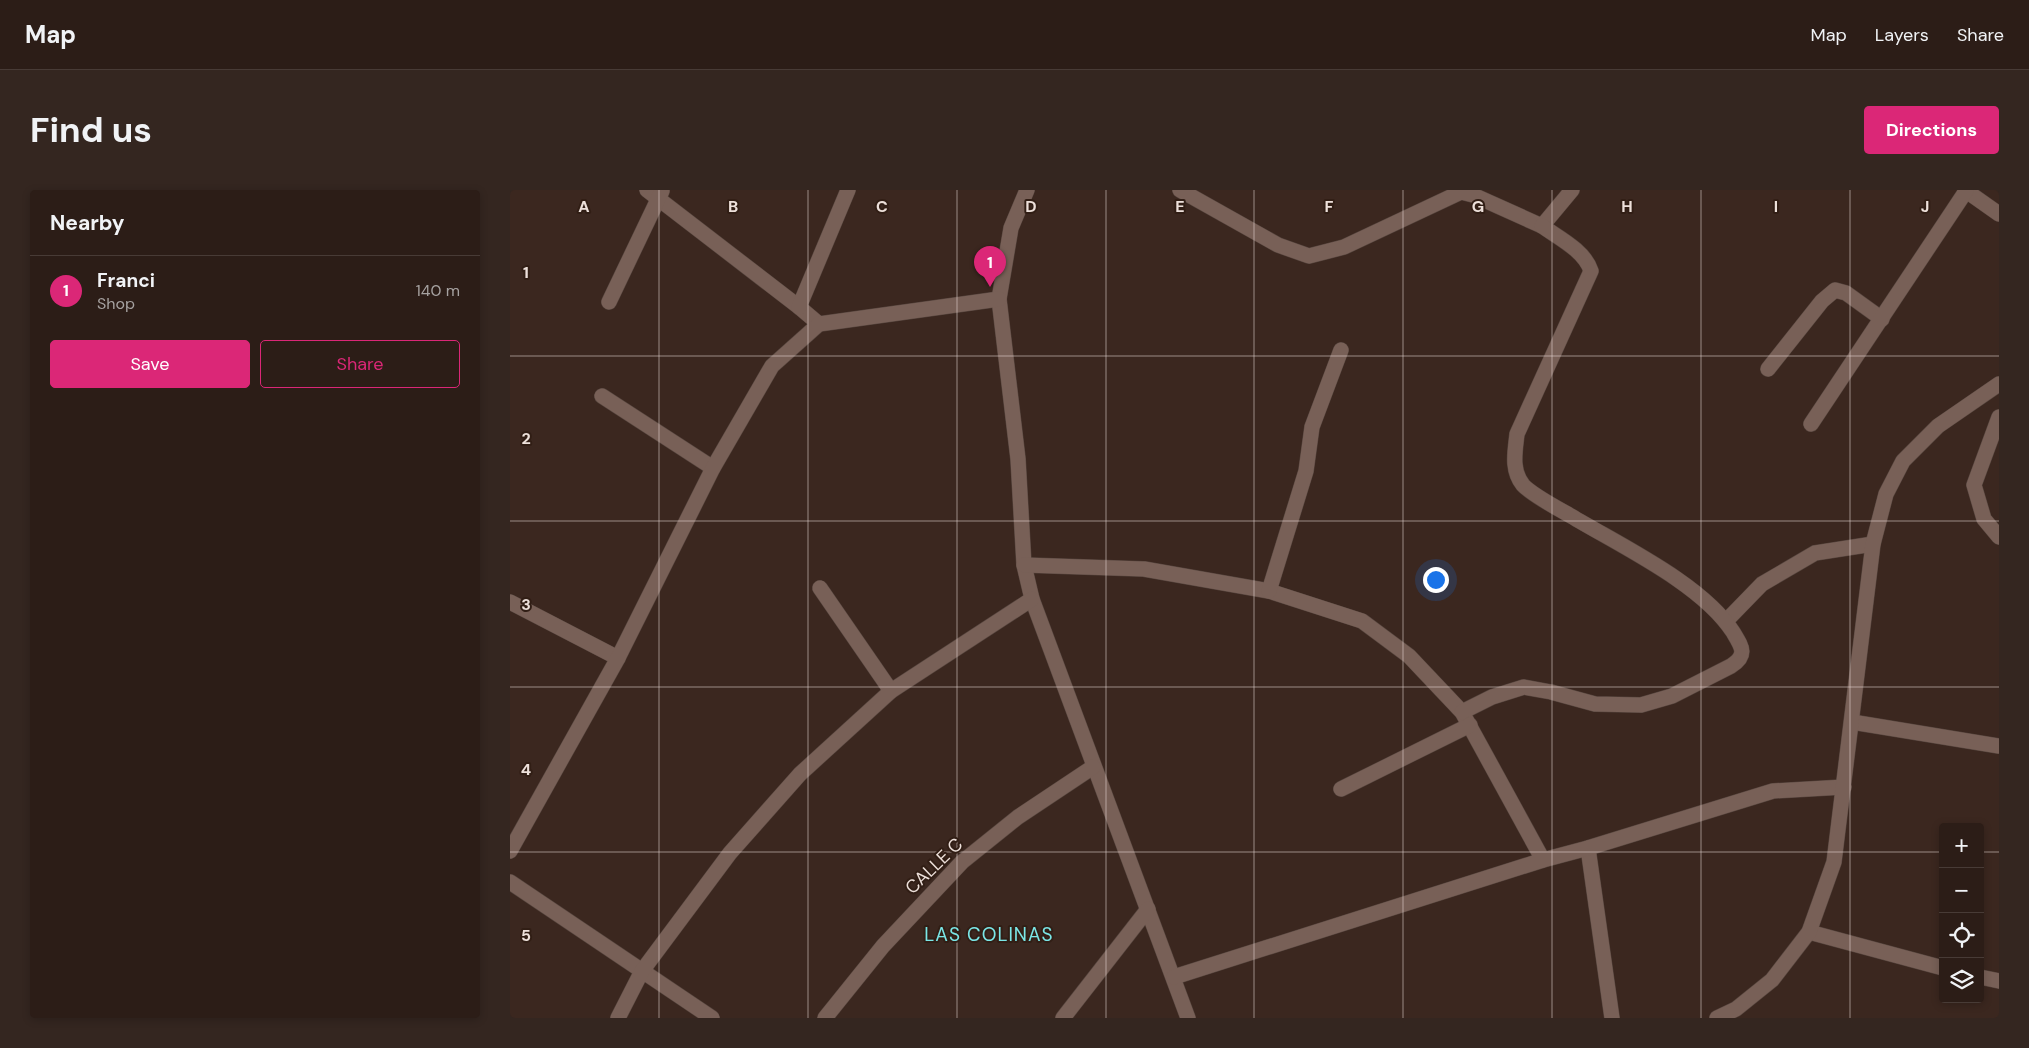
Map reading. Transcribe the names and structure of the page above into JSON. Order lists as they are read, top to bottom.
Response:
{
  "streets": {
    "street": ["CALLE C"]
  },
  "districts": ["LAS COLINAS"],
  "page": {
    "header": "Map",
    "nav": ["Map", "Layers", "Share"],
    "buttons": [
      "Directions",
      ["Save", "Share"]
    ],
    "title": "Find us",
    "heading": "Nearby",
    "pins": "1",
    "list": [
      {
        "mark": "1",
        "name": "Franci",
        "note": "Shop",
        "value": "140 m"
      }
    ],
    "map_buttons": ["+", "−"]
  },
  "grid": {
    "columns": [
      "A",
      "B",
      "C",
      "D",
      "E",
      "F",
      "G",
      "H",
      "I",
      "J"
    ],
    "rows": [
      "1",
      "2",
      "3",
      "4",
      "5"
    ]
  }
}
